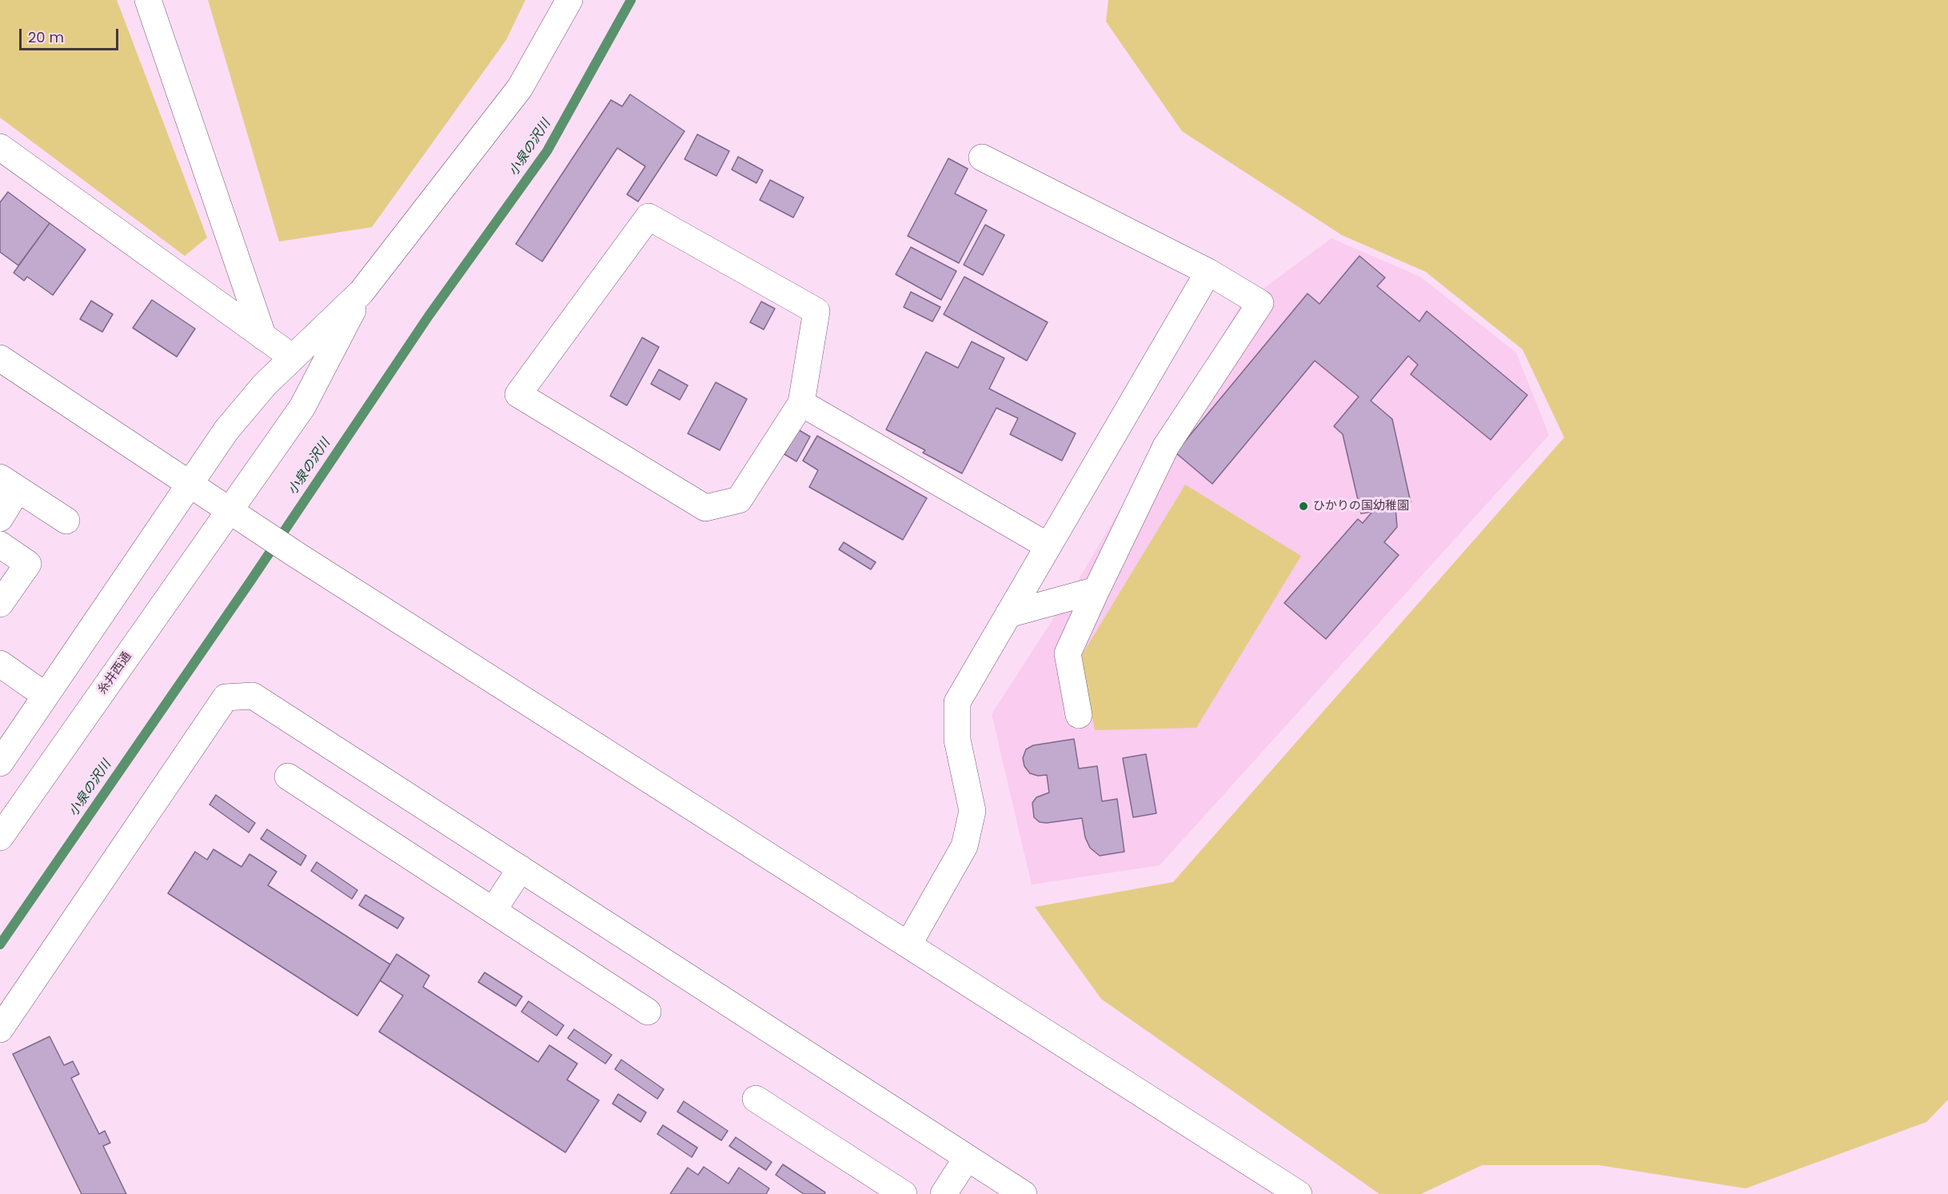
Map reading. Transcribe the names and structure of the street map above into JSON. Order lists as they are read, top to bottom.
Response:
{
  "streets": {
    "street": ["糸井西通"]
  },
  "water": ["小泉の沢川"],
  "places": ["ひかりの国幼稚園"],
  "scale_bar": "20 m"
}
